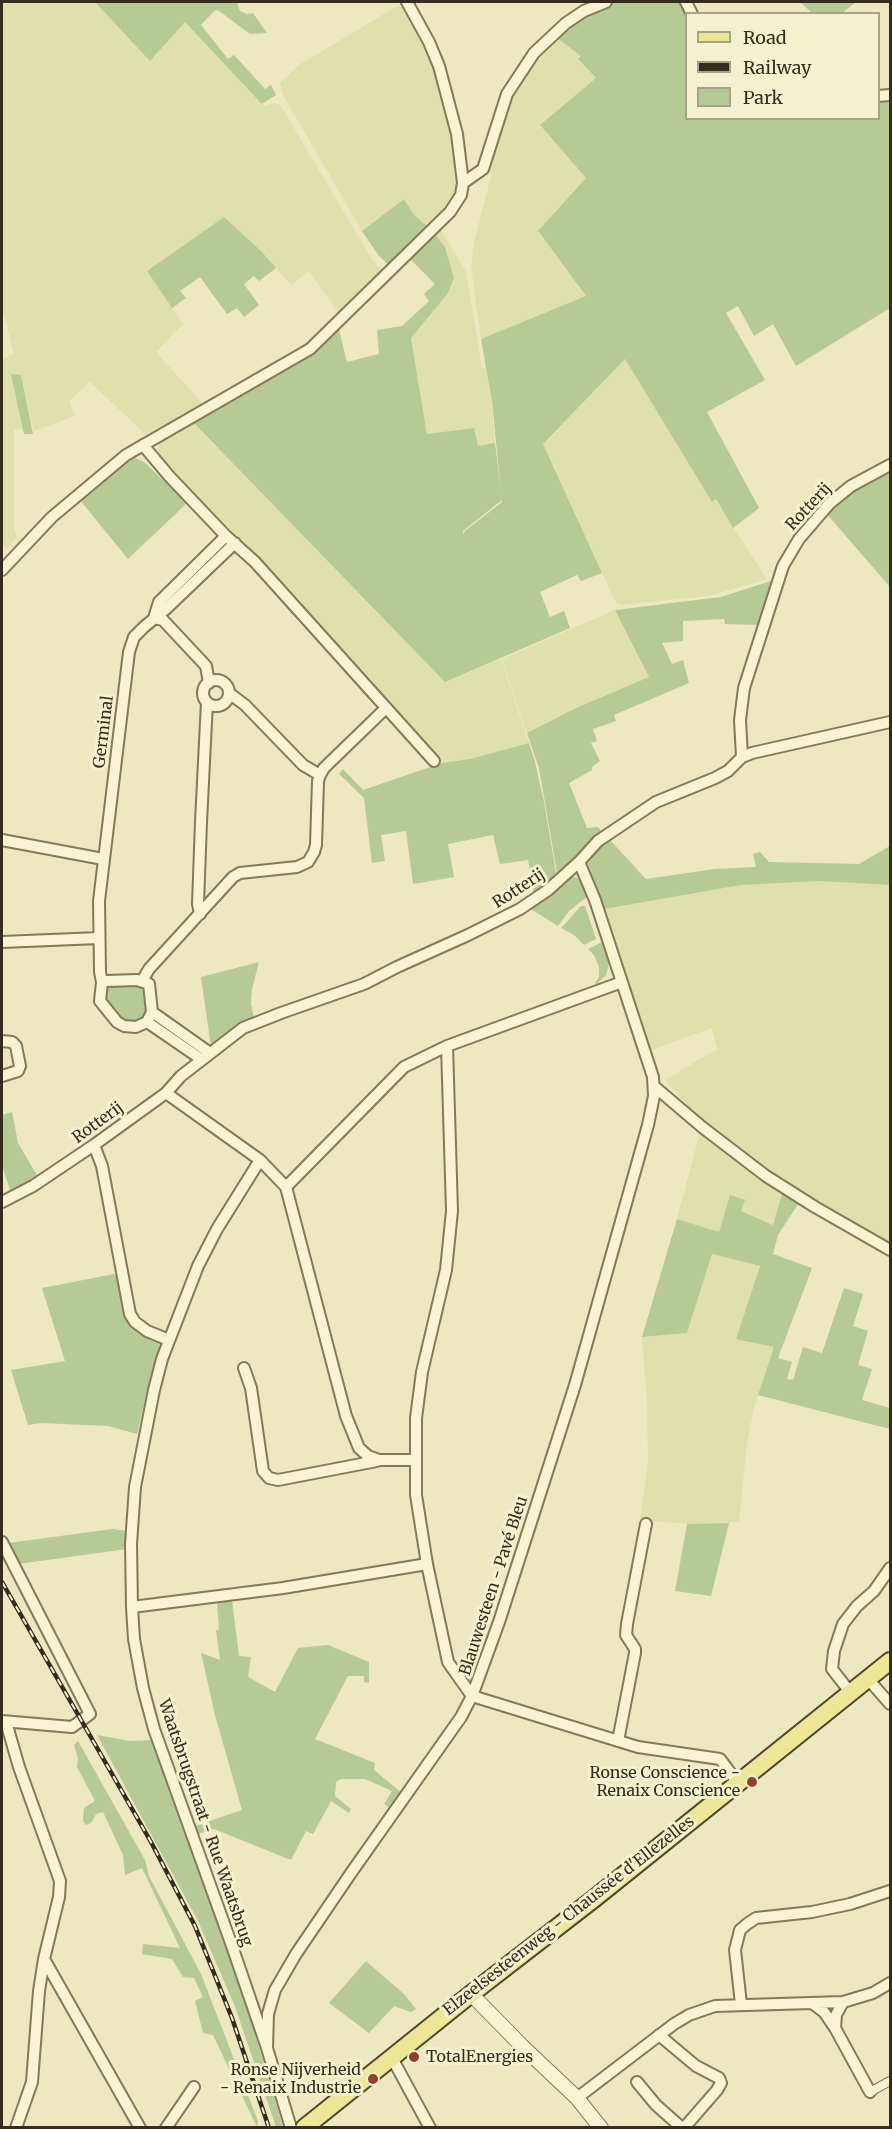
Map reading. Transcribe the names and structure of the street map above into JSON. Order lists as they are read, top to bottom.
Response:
{
  "streets": {
    "main road": ["Elzeelsesteenweg - Chaussée d'Ellezelles"],
    "street": [
      "Rotterij",
      "Germinal",
      "Blauwesteen - Pavé Bleu",
      "Waatsbrugstraat - Rue Waatsbrug"
    ]
  },
  "crossings": [
    ["Blauwesteen - Pavé Bleu", "Waatsbrugstraat - Rue Waatsbrug"]
  ],
  "places": ["Ronse Conscience - Renaix Conscience", "TotalEnergies", "Ronse Nijverheid - Renaix Industrie"],
  "legend": ["Road", "Railway", "Park"]
}
